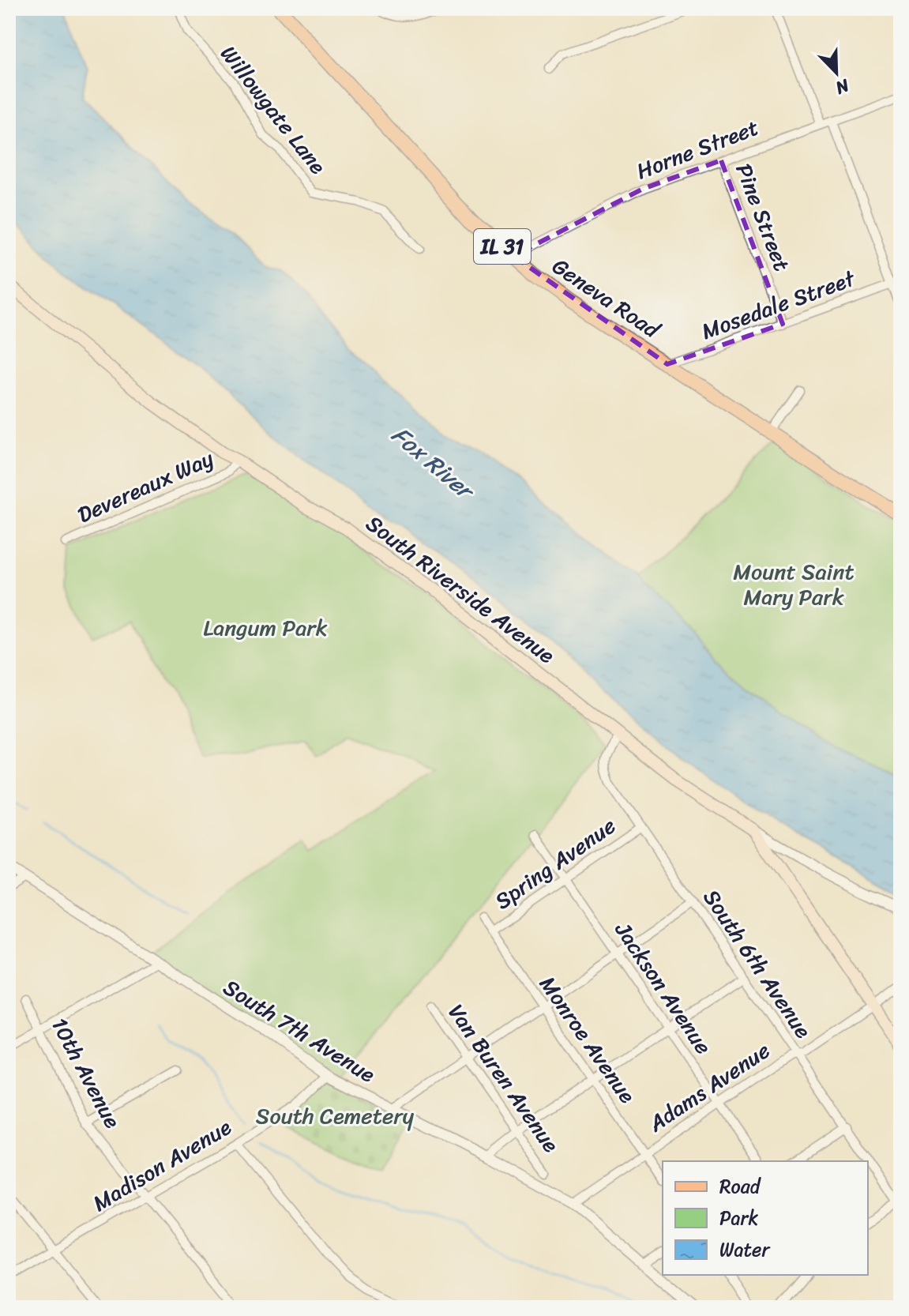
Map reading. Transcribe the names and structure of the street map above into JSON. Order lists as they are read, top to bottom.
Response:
{
  "streets": {
    "main road": ["IL 31", "Geneva Road", "South Riverside Avenue"],
    "street": [
      "Willowgate Lane",
      "Horne Street",
      "Pine Street",
      "Mosedale Street",
      "Devereaux Way",
      "Spring Avenue",
      "South 6th Avenue",
      "Jackson Avenue",
      "South 7th Avenue",
      "Monroe Avenue",
      "10th Avenue",
      "Van Buren Avenue",
      "Adams Avenue",
      "Madison Avenue"
    ]
  },
  "crossings": [
    ["Horne Street", "Pine Street"],
    ["Horne Street", "Geneva Road"],
    ["Pine Street", "Mosedale Street"],
    ["Geneva Road", "Mosedale Street"],
    ["Devereaux Way", "South Riverside Avenue"],
    ["South Riverside Avenue", "South 6th Avenue"],
    ["Spring Avenue", "South 6th Avenue"],
    ["Spring Avenue", "Jackson Avenue"],
    ["Spring Avenue", "Monroe Avenue"],
    ["South 6th Avenue", "Adams Avenue"],
    ["Jackson Avenue", "Adams Avenue"],
    ["South 7th Avenue", "Adams Avenue"],
    ["South 7th Avenue", "Madison Avenue"],
    ["Monroe Avenue", "Adams Avenue"],
    ["10th Avenue", "Madison Avenue"]
  ],
  "water": ["Fox River"],
  "parks": ["Mount Saint Mary Park", "Langum Park", "South Cemetery"],
  "legend": ["Road", "Park", "Water"],
  "north": "bottom right"
}
